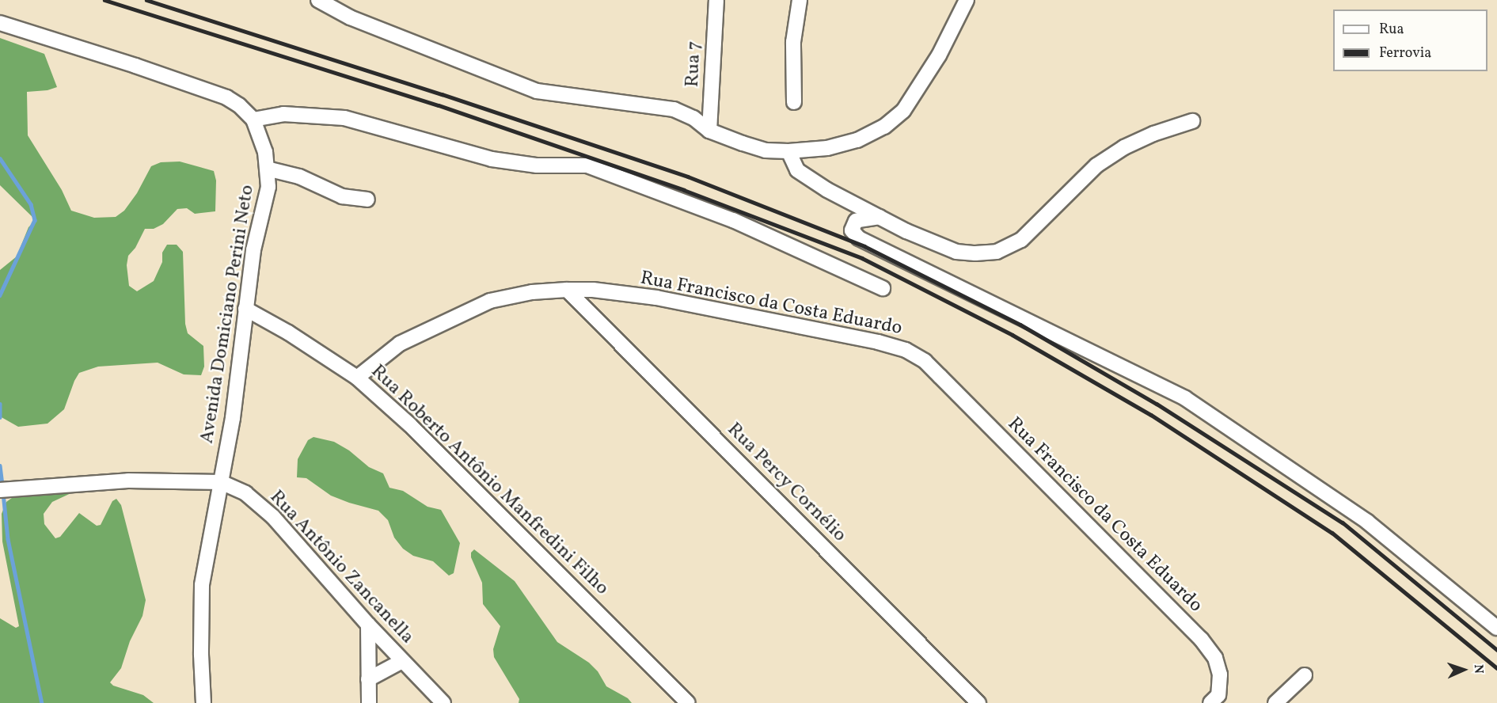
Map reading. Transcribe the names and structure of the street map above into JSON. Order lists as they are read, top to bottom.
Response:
{
  "streets": {
    "street": [
      "Rua 7",
      "Rua Francisco da Costa Eduardo",
      "Avenida Domiciano Perini Neto",
      "Rua Roberto Antônio Manfredini Filho",
      "Rua Percy Cornélio",
      "Rua Antônio Zancanella"
    ]
  },
  "crossings": [
    ["Rua Francisco da Costa Eduardo", "Rua Roberto Antônio Manfredini Filho"],
    ["Rua Francisco da Costa Eduardo", "Rua Percy Cornélio"],
    ["Avenida Domiciano Perini Neto", "Rua Roberto Antônio Manfredini Filho"],
    ["Avenida Domiciano Perini Neto", "Rua Antônio Zancanella"]
  ],
  "legend": ["Rua", "Ferrovia"],
  "north": "right"
}
